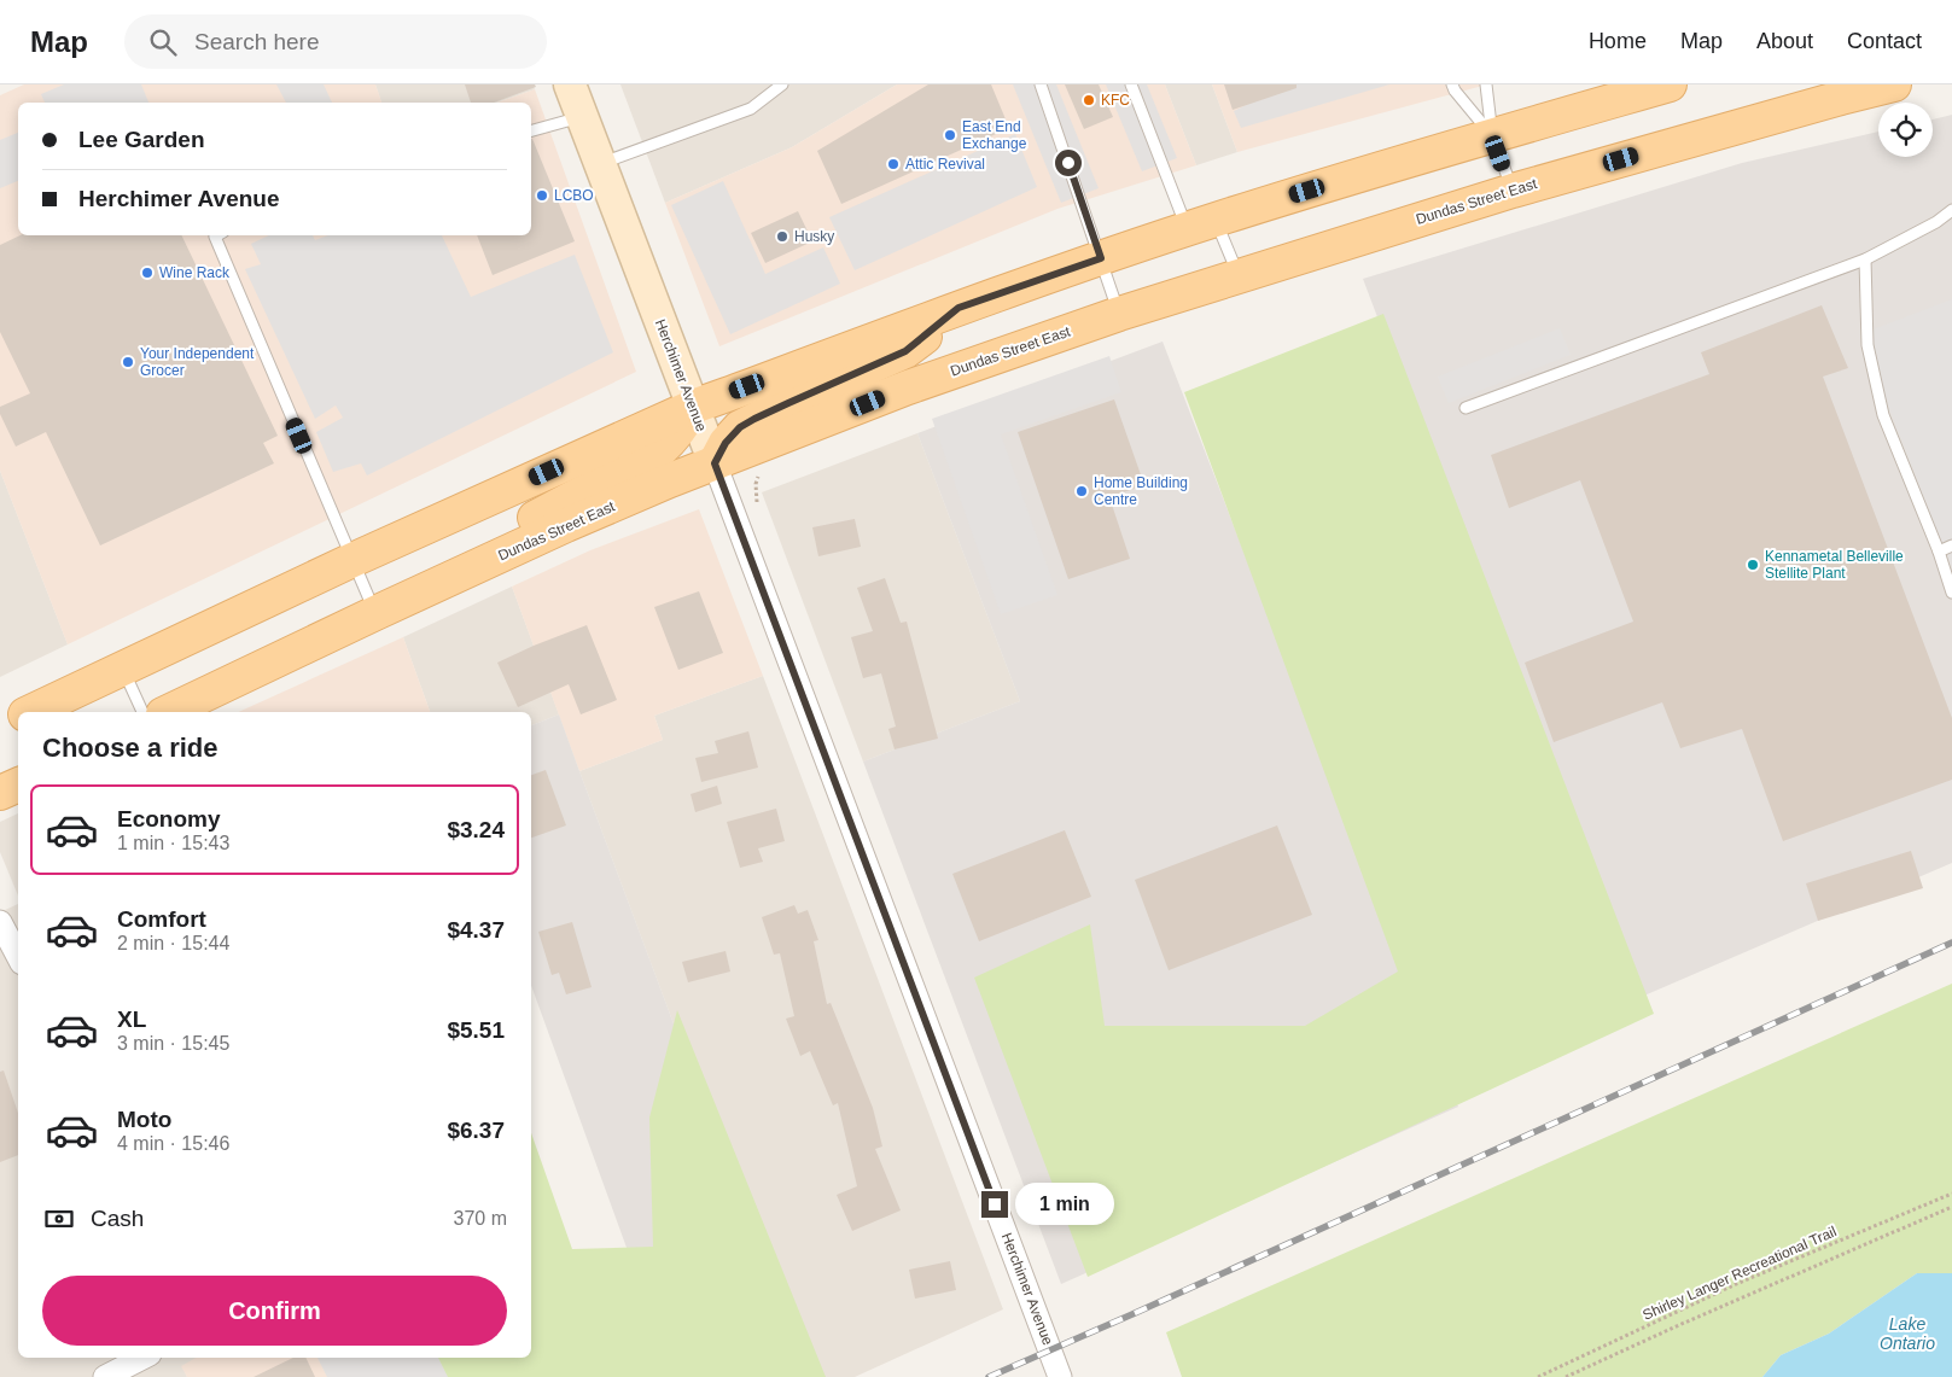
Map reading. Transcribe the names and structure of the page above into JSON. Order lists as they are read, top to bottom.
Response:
{
  "streets": {
    "main road": ["Dundas Street East"],
    "street": ["Herchimer Avenue"],
    "path": ["Shirley Langer Recreational Trail"]
  },
  "crossings": [
    ["Dundas Street East", "Herchimer Avenue"]
  ],
  "water": ["Lake Ontario"],
  "places": [
    "KFC",
    "East End Exchange",
    "Attic Revival",
    "LCBO",
    "Husky",
    "Wine Rack",
    "Your Independent Grocer",
    "Home Building Centre",
    "Kennametal Belleville Stellite Plant"
  ],
  "page": {
    "header": "Map",
    "search": "Search here",
    "nav": [
      "Home",
      "Map",
      "About",
      "Contact"
    ],
    "banner": ["Lee Garden", "Herchimer Avenue"],
    "heading": "Choose a ride",
    "list": [
      {
        "name": "Economy",
        "note": "1 min · 15:43",
        "value": "$3.24"
      },
      {
        "name": "Comfort",
        "note": "2 min · 15:44",
        "value": "$4.37"
      },
      {
        "name": "XL",
        "note": "3 min · 15:45",
        "value": "$5.51"
      },
      {
        "name": "Moto",
        "note": "4 min · 15:46",
        "value": "$6.37"
      }
    ],
    "bubble": "1 min",
    "pay": ["Cash", "370 m"],
    "buttons": "Confirm"
  }
}
